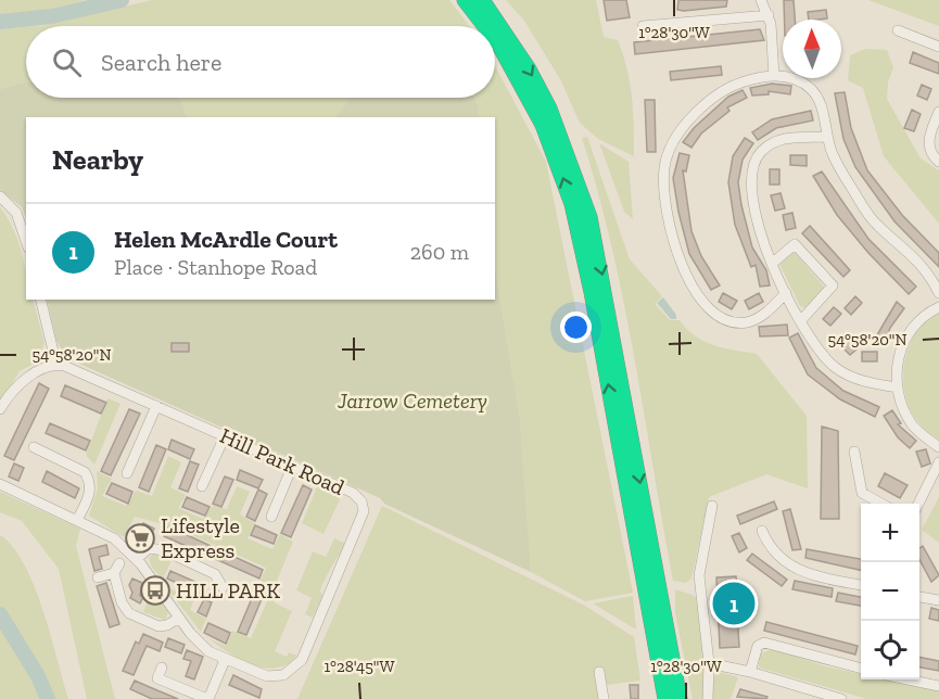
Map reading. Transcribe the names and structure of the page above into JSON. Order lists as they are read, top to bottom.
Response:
{
  "streets": {
    "street": ["Hill Park Road"]
  },
  "parks": ["Jarrow Cemetery"],
  "places": {
    "supermarket": ["Lifestyle Express"],
    "bus stop": ["HILL PARK"]
  },
  "north": "top",
  "page": {
    "search": "Search here",
    "heading": "Nearby",
    "list": [
      {
        "mark": "1",
        "name": "Helen McArdle Court",
        "note": "Place · Stanhope Road",
        "value": "260 m"
      }
    ],
    "map_buttons": ["+", "−"],
    "pins": "1"
  },
  "coordinates": ["1°28'30\"W", "54°58'20\"N", "1°28'45\"W"]
}
